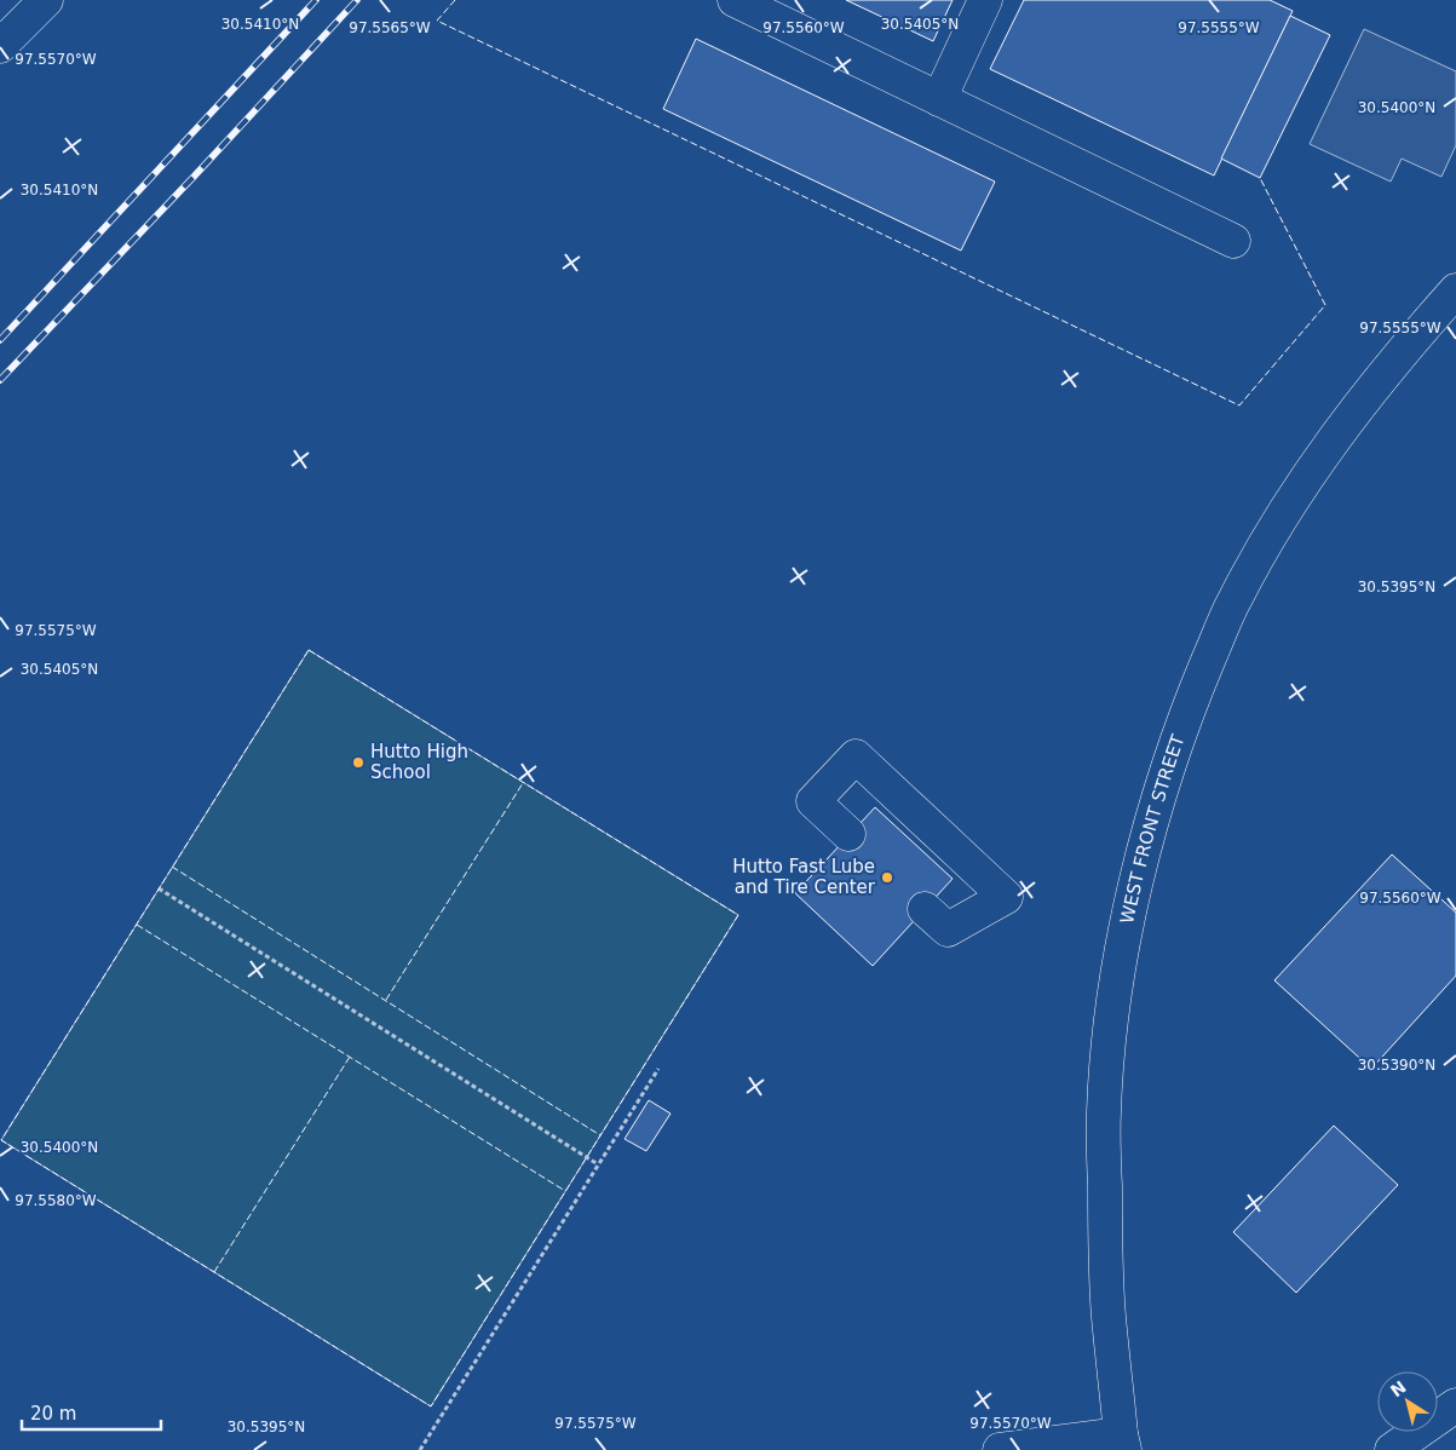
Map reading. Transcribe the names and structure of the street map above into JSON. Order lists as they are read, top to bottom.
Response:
{
  "streets": {
    "main road": ["WEST FRONT STREET"]
  },
  "places": ["Hutto High School", "Hutto Fast Lube and Tire Center"],
  "scale_bar": "20 m",
  "north": "top left",
  "coordinates": [
    "30.5410°N",
    "30.5405°N",
    "97.5565°W",
    "97.5560°W",
    "97.5555°W",
    "97.5570°W",
    "30.5400°N",
    "30.5395°N",
    "97.5575°W",
    "30.5390°N",
    "97.5580°W"
  ]
}
